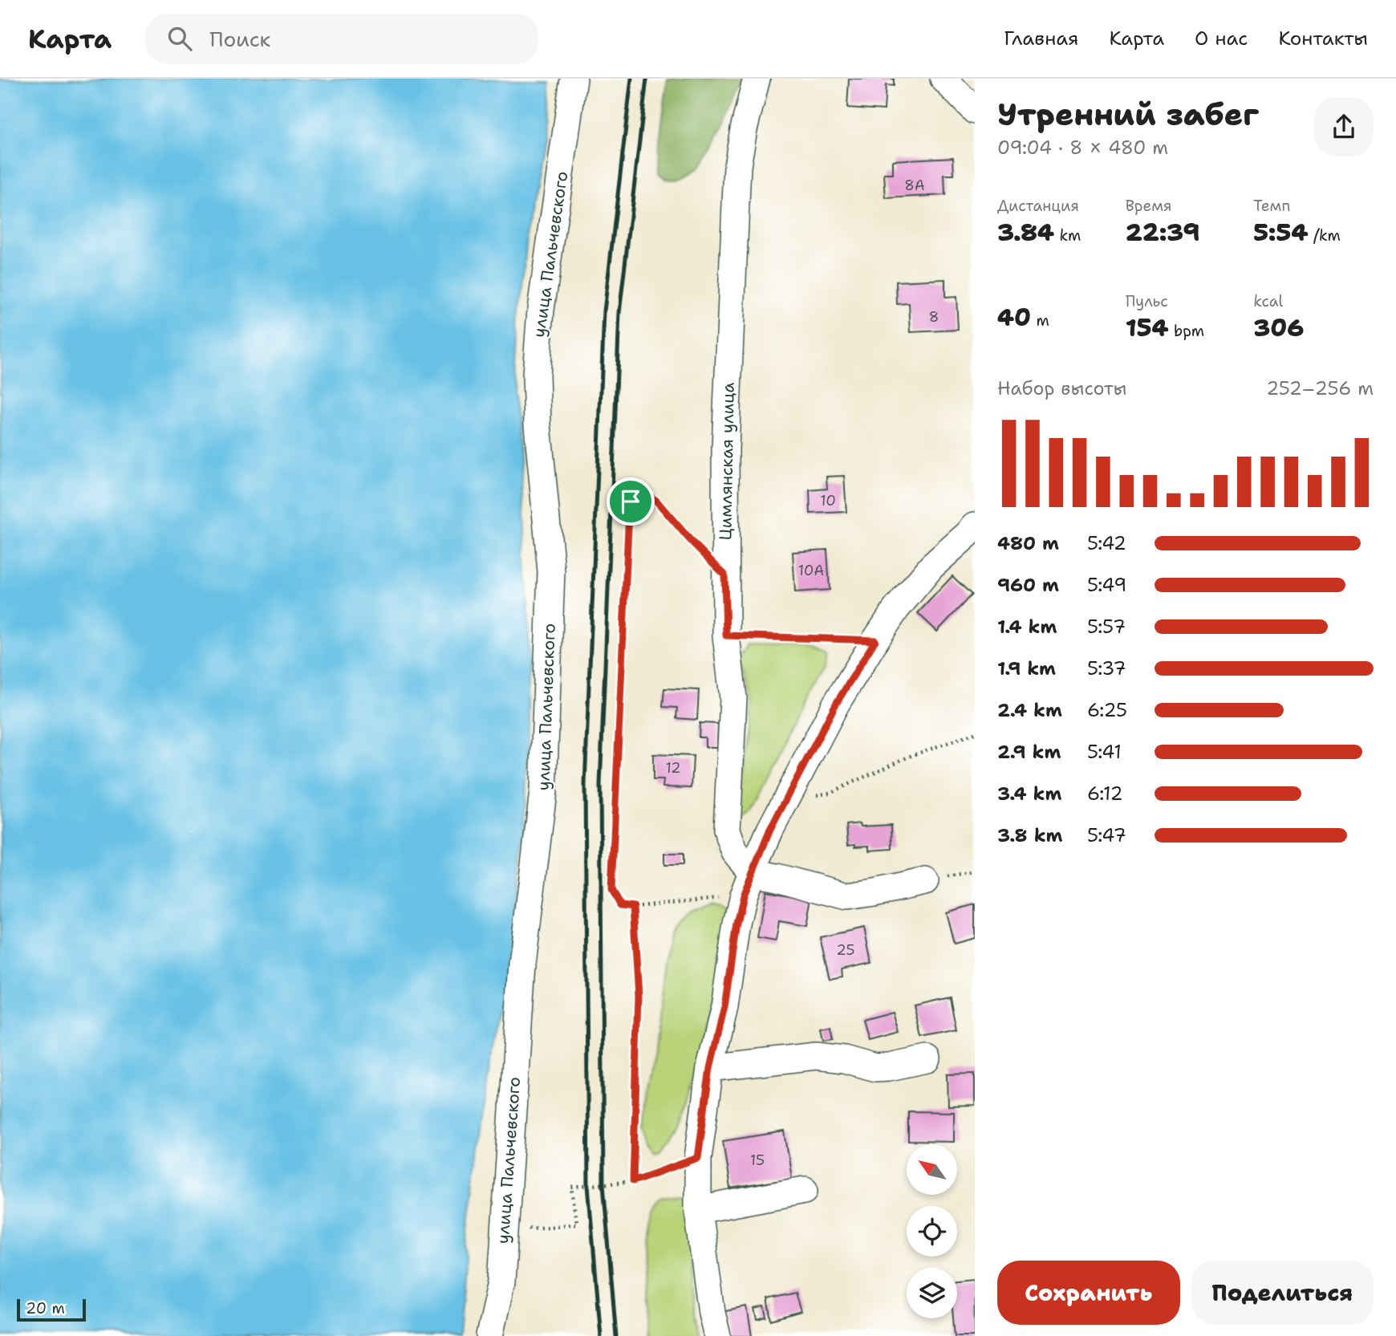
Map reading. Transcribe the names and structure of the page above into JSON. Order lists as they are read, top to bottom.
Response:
{
  "streets": {
    "street": ["улица Пальчевского", "Цимлянская улица"]
  },
  "house_numbers": [
    "8А",
    "8",
    "10",
    "10А",
    "12",
    "25",
    "15"
  ],
  "scale_bar": "20 m",
  "north": "top left",
  "page": {
    "header": "Карта",
    "search": "Поиск",
    "nav": [
      "Главная",
      "Карта",
      "О нас",
      "Контакты"
    ],
    "heading": ["Утренний забег", "09:04 · 8 × 480 m"],
    "stats": [
      ["Дистанция", "3.84 km"],
      ["Время", "22:39"],
      ["Темп", "5:54 /km"],
      ["40 m"],
      ["Пульс", "154 bpm"],
      ["kcal", "306"]
    ],
    "chart": ["Набор высоты", "252–256 m"],
    "list": [
      {
        "name": "480 m",
        "note": "5:42"
      },
      {
        "name": "960 m",
        "note": "5:49"
      },
      {
        "name": "1.4 km",
        "note": "5:57"
      },
      {
        "name": "1.9 km",
        "note": "5:37"
      },
      {
        "name": "2.4 km",
        "note": "6:25"
      },
      {
        "name": "2.9 km",
        "note": "5:41"
      },
      {
        "name": "3.4 km",
        "note": "6:12"
      },
      {
        "name": "3.8 km",
        "note": "5:47"
      }
    ],
    "buttons": ["Сохранить", "Поделиться"],
    "scale": "20 m"
  }
}
